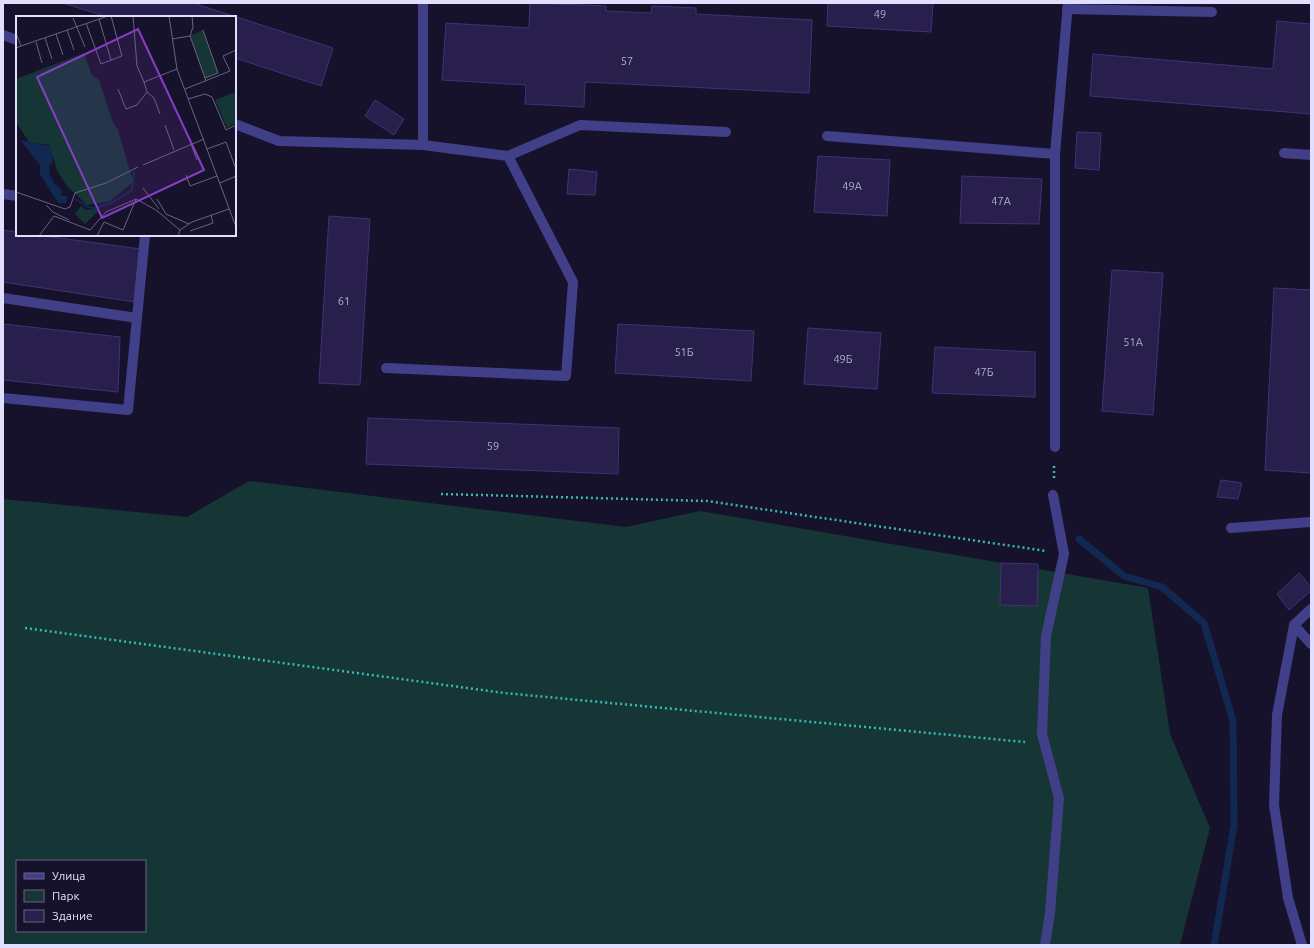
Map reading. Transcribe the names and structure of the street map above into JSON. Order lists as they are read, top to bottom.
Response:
{
  "house_numbers": [
    "49",
    "57",
    "49А",
    "47А",
    "61",
    "51А",
    "51Б",
    "49Б",
    "47Б",
    "59"
  ],
  "legend": ["Улица", "Парк", "Здание"]
}
